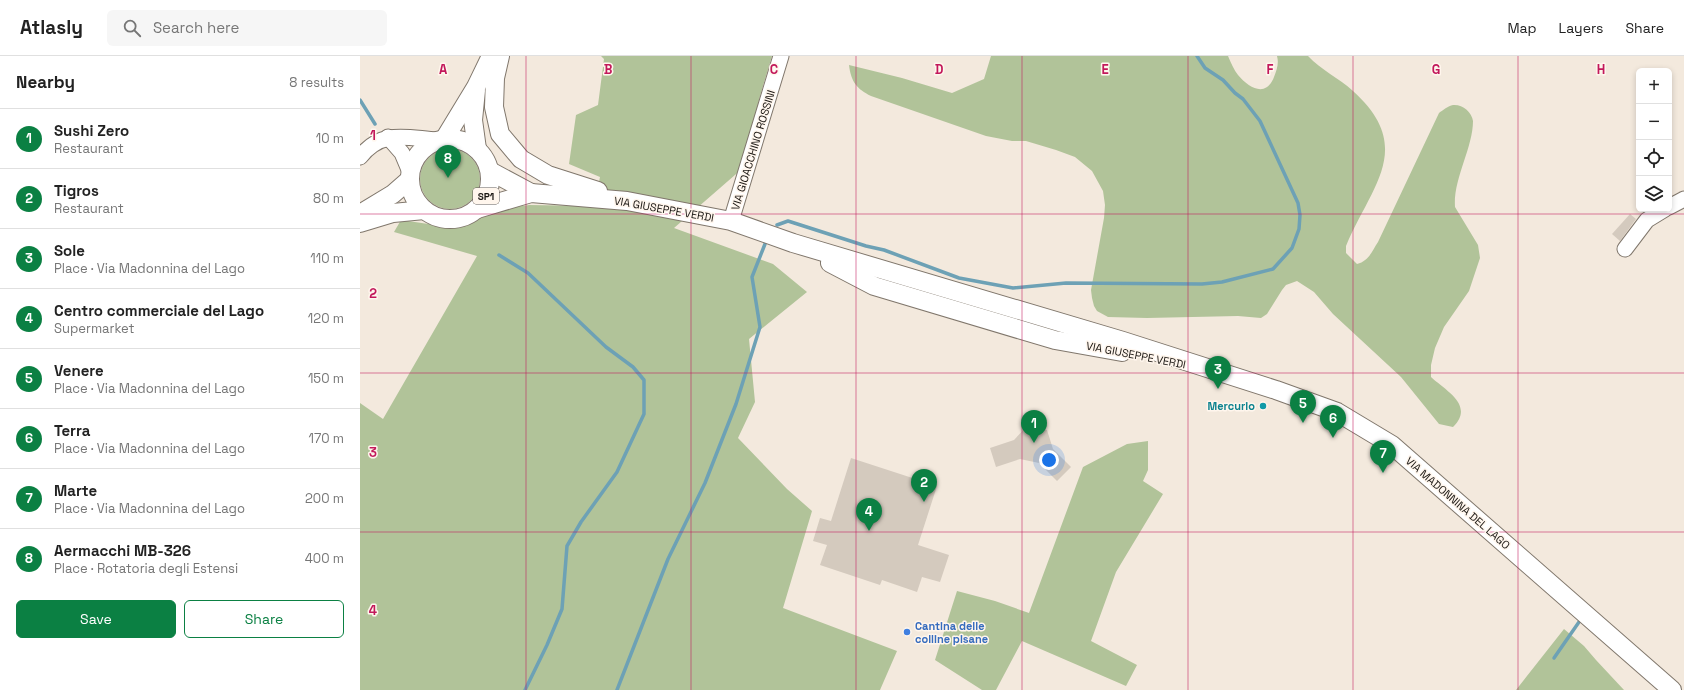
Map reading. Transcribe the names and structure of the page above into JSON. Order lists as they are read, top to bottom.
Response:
{
  "streets": {
    "main road": ["SP1", "VIA GIUSEPPE VERDI", "VIA MADONNINA DEL LAGO"],
    "street": ["VIA GIOACCHINO ROSSINI"]
  },
  "crossings": [
    ["VIA GIOACCHINO ROSSINI", "VIA GIUSEPPE VERDI"],
    ["SP1", "VIA GIUSEPPE VERDI"],
    ["VIA GIUSEPPE VERDI", "VIA MADONNINA DEL LAGO"]
  ],
  "places": ["Mercurio", "Cantina delle colline pisane"],
  "page": {
    "header": "Atlasly",
    "search": "Search here",
    "nav": ["Map", "Layers", "Share"],
    "heading": ["Nearby", "8 results"],
    "map_buttons": ["+", "−"],
    "list": [
      {
        "mark": "1",
        "name": "Sushi Zero",
        "note": "Restaurant",
        "value": "10 m"
      },
      {
        "mark": "2",
        "name": "Tigros",
        "note": "Restaurant",
        "value": "80 m"
      },
      {
        "mark": "3",
        "name": "Sole",
        "note": "Place · Via Madonnina del Lago",
        "value": "110 m"
      },
      {
        "mark": "4",
        "name": "Centro commerciale del Lago",
        "note": "Supermarket",
        "value": "120 m"
      },
      {
        "mark": "5",
        "name": "Venere",
        "note": "Place · Via Madonnina del Lago",
        "value": "150 m"
      },
      {
        "mark": "6",
        "name": "Terra",
        "note": "Place · Via Madonnina del Lago",
        "value": "170 m"
      },
      {
        "mark": "7",
        "name": "Marte",
        "note": "Place · Via Madonnina del Lago",
        "value": "200 m"
      },
      {
        "mark": "8",
        "name": "Aermacchi MB-326",
        "note": "Place · Rotatoria degli Estensi",
        "value": "400 m"
      }
    ],
    "pins": [
      "8",
      "3",
      "5",
      "6",
      "1",
      "7",
      "2",
      "4"
    ],
    "buttons": ["Save", "Share"]
  },
  "grid": {
    "columns": [
      "A",
      "B",
      "C",
      "D",
      "E",
      "F",
      "G",
      "H"
    ],
    "rows": [
      "1",
      "2",
      "3",
      "4"
    ]
  }
}
